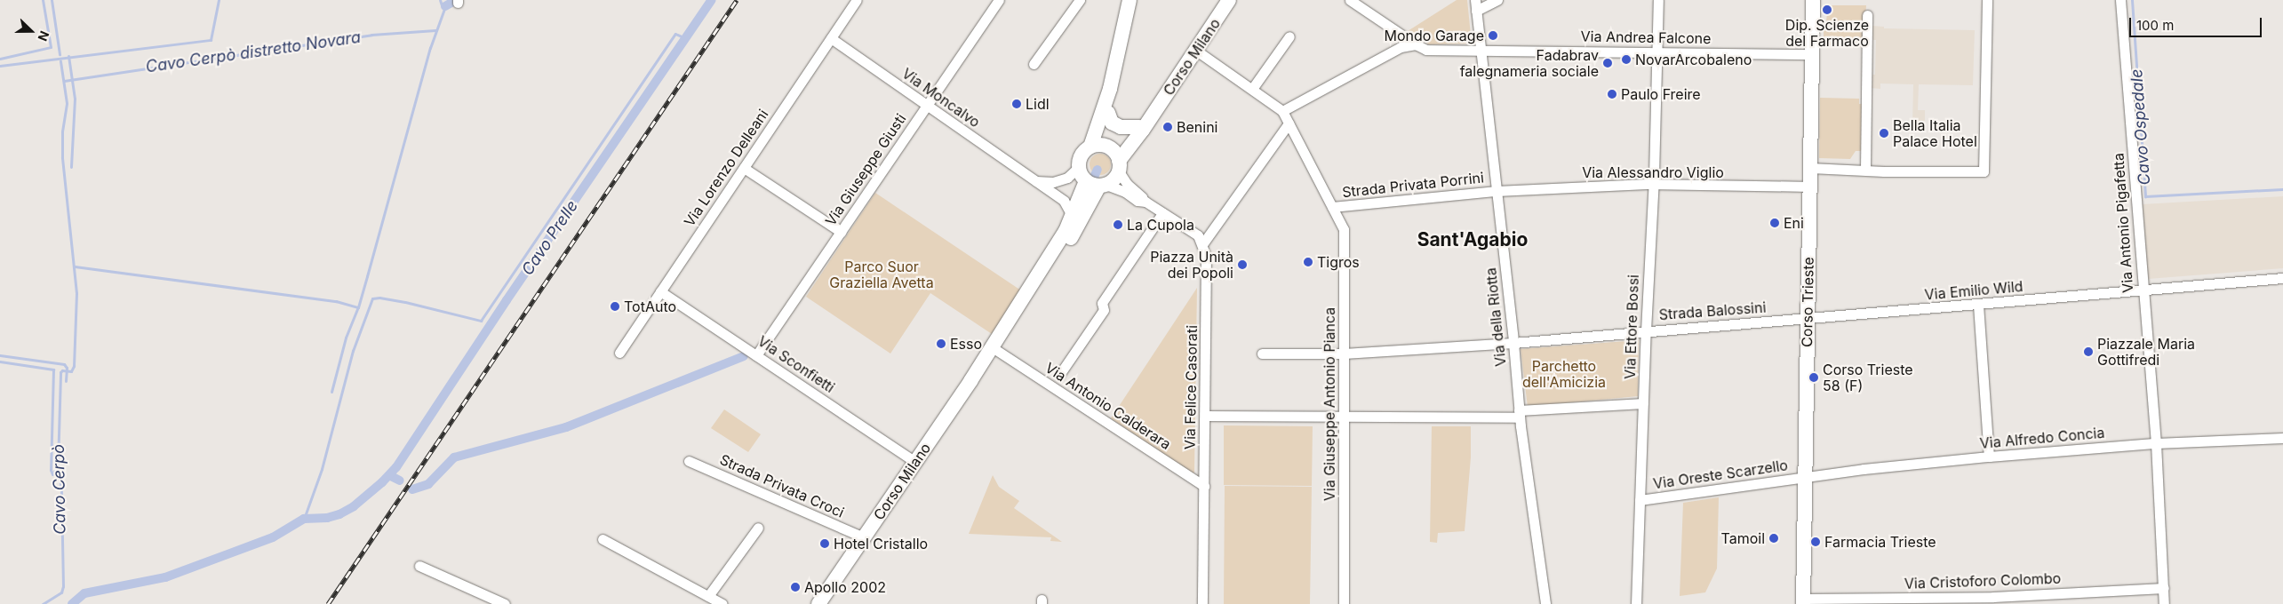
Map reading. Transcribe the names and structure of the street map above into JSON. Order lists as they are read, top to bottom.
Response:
{
  "streets": {
    "main road": ["Corso Milano", "Corso Trieste"],
    "street": [
      "Via Andrea Falcone",
      "Via Moncalvo",
      "Via Lorenzo Delleani",
      "Via Giuseppe Giusti",
      "Via Alessandro Viglio",
      "Strada Privata Porrini",
      "Via Antonio Pigafetta",
      "Via Emilio Wild",
      "Strada Balossini",
      "Via della Riotta",
      "Via Ettore Bossi",
      "Via Sconfietti",
      "Via Felice Casorati",
      "Via Giuseppe Antonio Pianca",
      "Via Antonio Calderara",
      "Via Alfredo Concia",
      "Via Oreste Scarzello",
      "Strada Privata Croci",
      "Via Cristoforo Colombo"
    ]
  },
  "crossings": [
    ["Via Andrea Falcone", "Corso Trieste"],
    ["Via Andrea Falcone", "Via della Riotta"],
    ["Via Andrea Falcone", "Via Ettore Bossi"],
    ["Corso Milano", "Via Moncalvo"],
    ["Corso Milano", "Via Sconfietti"],
    ["Corso Milano", "Via Antonio Calderara"],
    ["Corso Milano", "Strada Privata Croci"],
    ["Via Moncalvo", "Via Lorenzo Delleani"],
    ["Via Moncalvo", "Via Giuseppe Giusti"],
    ["Via Lorenzo Delleani", "Via Sconfietti"],
    ["Via Giuseppe Giusti", "Via Sconfietti"],
    ["Via Alessandro Viglio", "Strada Privata Porrini"],
    ["Via Alessandro Viglio", "Corso Trieste"],
    ["Via Alessandro Viglio", "Via della Riotta"],
    ["Via Alessandro Viglio", "Via Ettore Bossi"],
    ["Strada Privata Porrini", "Via della Riotta"],
    ["Strada Privata Porrini", "Via Giuseppe Antonio Pianca"],
    ["Via Antonio Pigafetta", "Via Emilio Wild"],
    ["Via Antonio Pigafetta", "Via Alfredo Concia"],
    ["Via Antonio Pigafetta", "Via Cristoforo Colombo"],
    ["Via Emilio Wild", "Corso Trieste"],
    ["Via Emilio Wild", "Strada Balossini"],
    ["Corso Trieste", "Strada Balossini"],
    ["Corso Trieste", "Via Alfredo Concia"],
    ["Corso Trieste", "Via Oreste Scarzello"],
    ["Corso Trieste", "Via Cristoforo Colombo"],
    ["Strada Balossini", "Via della Riotta"],
    ["Strada Balossini", "Via Ettore Bossi"],
    ["Strada Balossini", "Via Giuseppe Antonio Pianca"],
    ["Via Ettore Bossi", "Via Oreste Scarzello"],
    ["Via Felice Casorati", "Via Antonio Calderara"],
    ["Via Alfredo Concia", "Via Oreste Scarzello"]
  ],
  "districts": ["Sant'Agabio"],
  "water": [
    "Cavo Cerpò distretto Novara",
    "Cavo Ospedale",
    "Cavo Prelle",
    "Cavo Cerpò"
  ],
  "parks": ["Parco Suor Graziella Avetta", "Parchetto dell'Amicizia"],
  "places": [
    "Dip. Scienze del Farmaco",
    "Mondo Garage",
    "NovarArcobaleno",
    "Fadabrav falegnameria sociale",
    "Paulo Freire",
    "Lidl",
    "Benini",
    "Bella Italia Palace Hotel",
    "Eni",
    "La Cupola",
    "Tigros",
    "Piazza Unità dei Popoli",
    "TotAuto",
    "Esso",
    "Piazzale Maria Gottifredi",
    "Corso Trieste 58 (F)",
    "Tamoil",
    "Farmacia Trieste",
    "Hotel Cristallo",
    "Apollo 2002"
  ],
  "scale_bar": "100 m",
  "north": "right"
}
